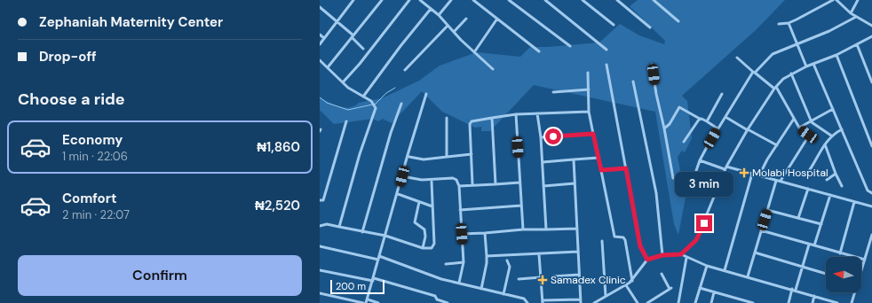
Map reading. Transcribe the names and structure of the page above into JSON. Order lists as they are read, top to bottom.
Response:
{
  "places": {
    "health": ["Molabi Hospital", "Samadex Clinic"]
  },
  "scale_bar": "200 m",
  "north": "left",
  "page": {
    "banner": ["Zephaniah Maternity Center", "Drop-off"],
    "heading": "Choose a ride",
    "list": [
      {
        "name": "Economy",
        "note": "1 min · 22:06",
        "value": "₦1,860"
      },
      {
        "name": "Comfort",
        "note": "2 min · 22:07",
        "value": "₦2,520"
      }
    ],
    "bubble": "3 min",
    "buttons": "Confirm",
    "scale": "200 m"
  }
}
